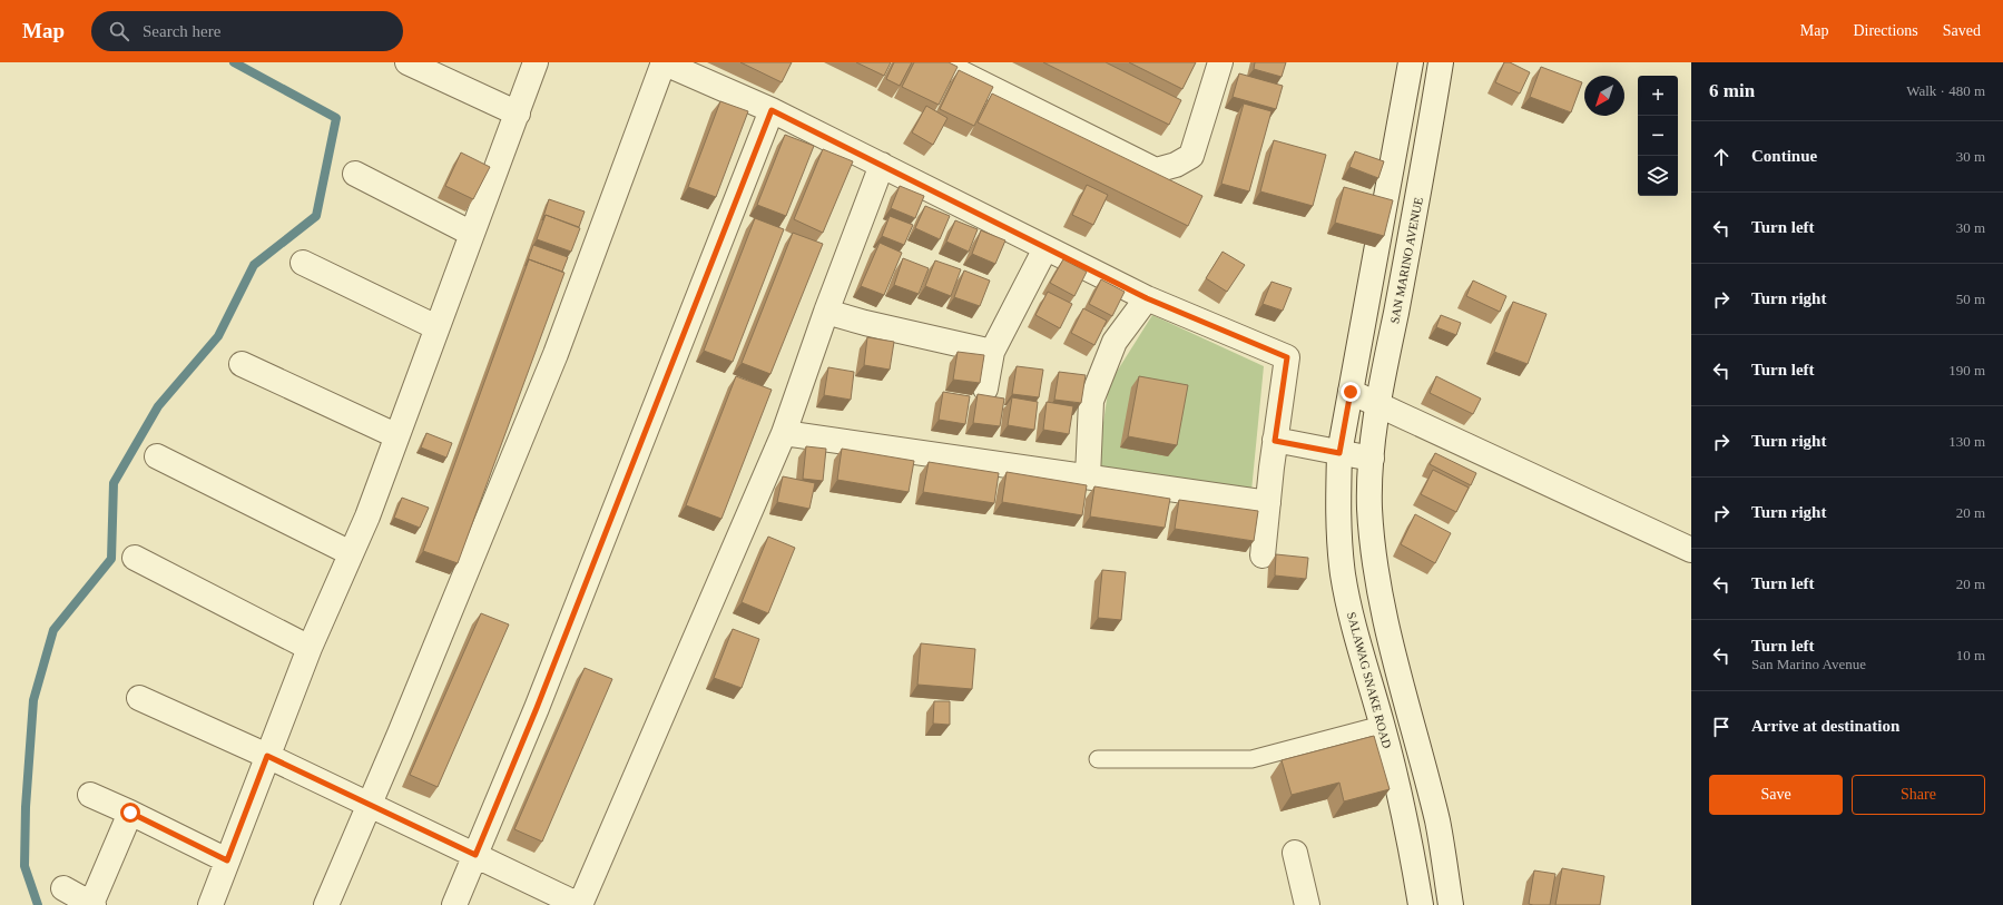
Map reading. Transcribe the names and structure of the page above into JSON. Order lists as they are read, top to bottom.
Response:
{
  "streets": {
    "street": ["SAN MARINO AVENUE", "SALAWAG SNAKE ROAD"]
  },
  "north": "bottom left",
  "page": {
    "header": "Map",
    "search": "Search here",
    "nav": ["Map", "Directions", "Saved"],
    "heading": ["6 min", "Walk · 480 m"],
    "map_buttons": ["+", "−"],
    "list": [
      ["Continue", "30 m"],
      ["Turn left", "30 m"],
      ["Turn right", "50 m"],
      ["Turn left", "190 m"],
      ["Turn right", "130 m"],
      ["Turn right", "20 m"],
      ["Turn left", "20 m"],
      ["Turn left", "San Marino Avenue", "10 m"],
      "Arrive at destination"
    ],
    "buttons": ["Save", "Share"]
  }
}
